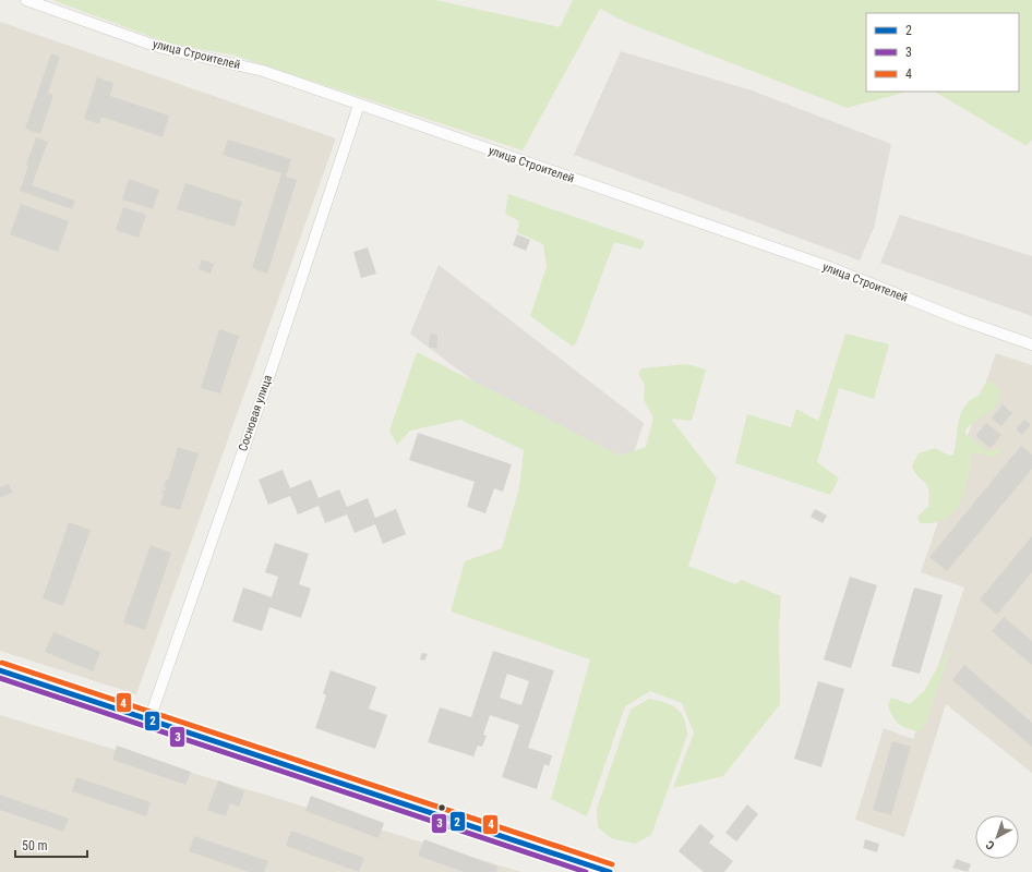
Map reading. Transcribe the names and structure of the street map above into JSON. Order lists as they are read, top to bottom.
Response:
{
  "streets": {
    "street": ["улица Строителей", "Сосновая улица"]
  },
  "crossings": [
    ["улица Строителей", "Сосновая улица"]
  ],
  "lines": ["transit line 4", "transit line 2", "transit line 3"],
  "legend": ["2", "3", "4"],
  "scale_bar": "50 m",
  "north": "bottom left"
}
